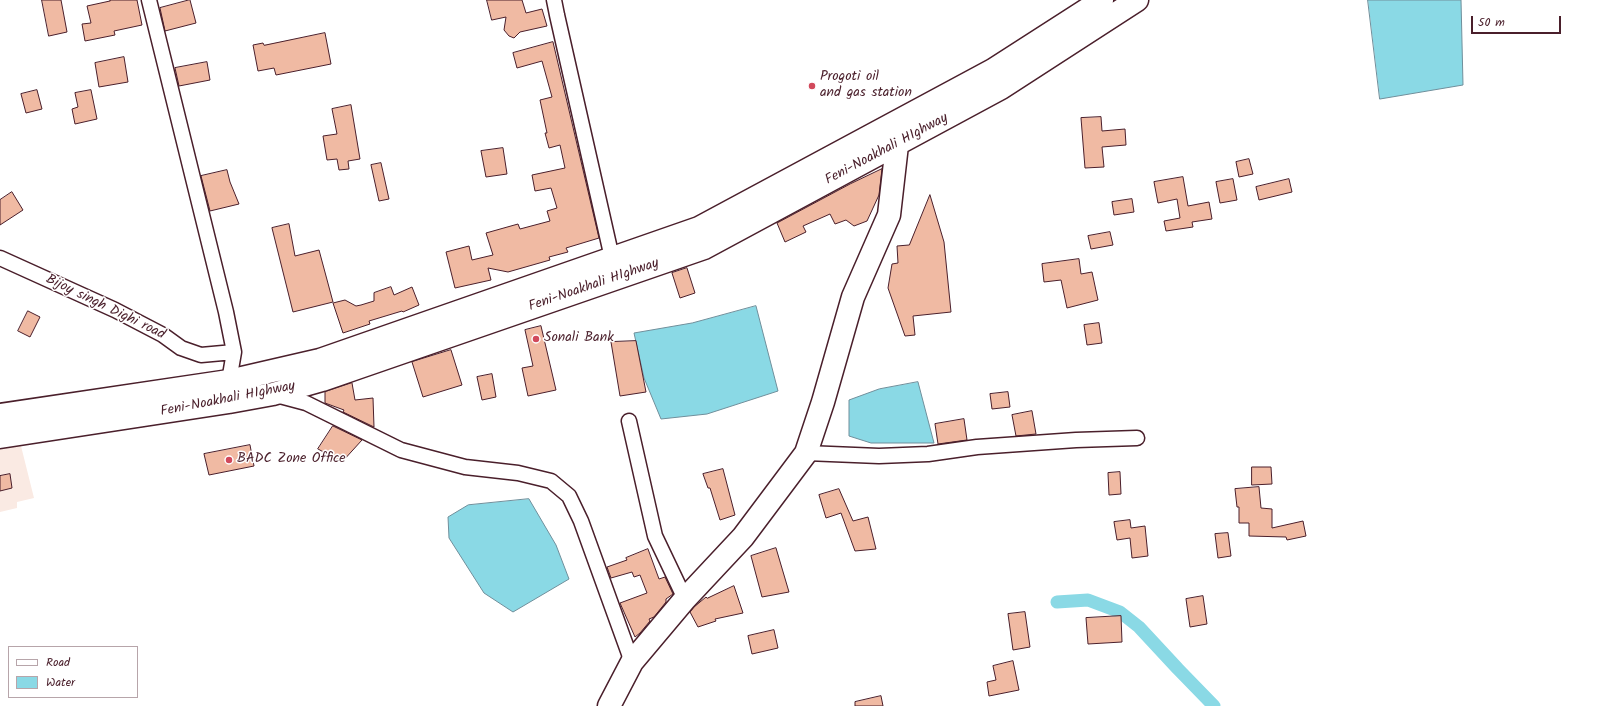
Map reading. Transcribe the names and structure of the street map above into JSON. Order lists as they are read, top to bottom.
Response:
{
  "streets": {
    "highway": ["Feni-Noakhali HIghway"],
    "street": ["Bijoy singh Dighi road"]
  },
  "places": ["Progoti oil and gas station", "Sonali Bank", "BADC Zone Office"],
  "legend": ["Road", "Water"],
  "scale_bar": "50 m"
}
